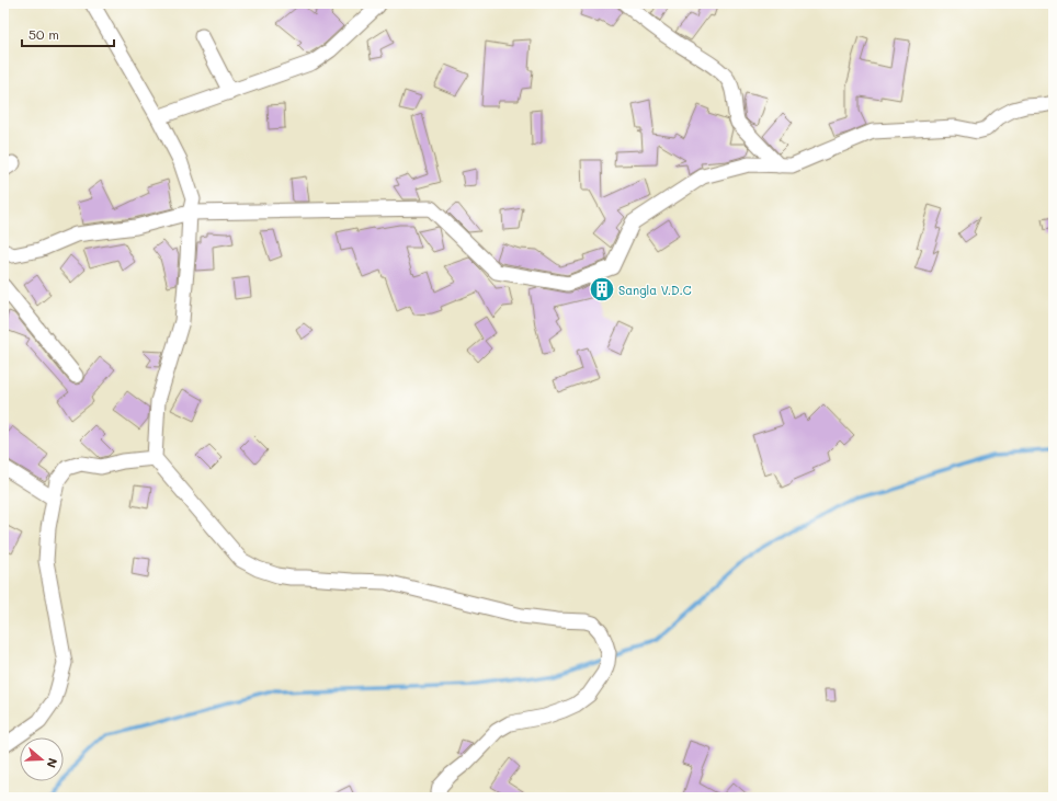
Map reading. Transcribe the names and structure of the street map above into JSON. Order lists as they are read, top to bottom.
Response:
{
  "places": {
    "building": ["Sangla V.D.C"]
  },
  "scale_bar": "50 m",
  "north": "right"
}
